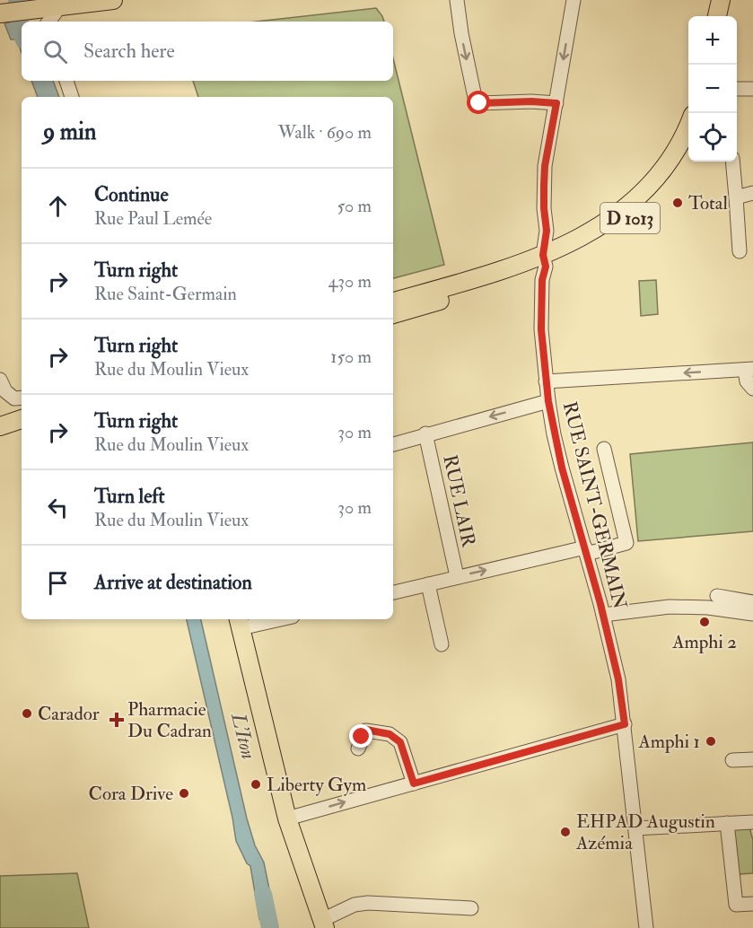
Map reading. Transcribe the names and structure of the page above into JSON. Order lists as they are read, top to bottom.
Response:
{
  "streets": {
    "main road": ["D 1013"],
    "street": ["RUE LAIR", "RUE SAINT-GERMAIN"]
  },
  "crossings": [
    ["D 1013", "RUE SAINT-GERMAIN"]
  ],
  "water": ["L'Iton"],
  "places": {
    "other": [
      "Total",
      "Amphi 2",
      "Carador",
      "Amphi 1",
      "Liberty Gym",
      "Cora Drive",
      "EHPAD Augustin Azémia"
    ],
    "health": ["Pharmacie Du Cadran"]
  },
  "page": {
    "map_buttons": ["+", "−"],
    "search": "Search here",
    "heading": ["9 min", "Walk · 690 m"],
    "list": [
      ["Continue", "Rue Paul Lemée", "50 m"],
      ["Turn right", "Rue Saint-Germain", "430 m"],
      ["Turn right", "Rue du Moulin Vieux", "150 m"],
      ["Turn right", "Rue du Moulin Vieux", "30 m"],
      ["Turn left", "Rue du Moulin Vieux", "30 m"],
      "Arrive at destination"
    ]
  }
}
